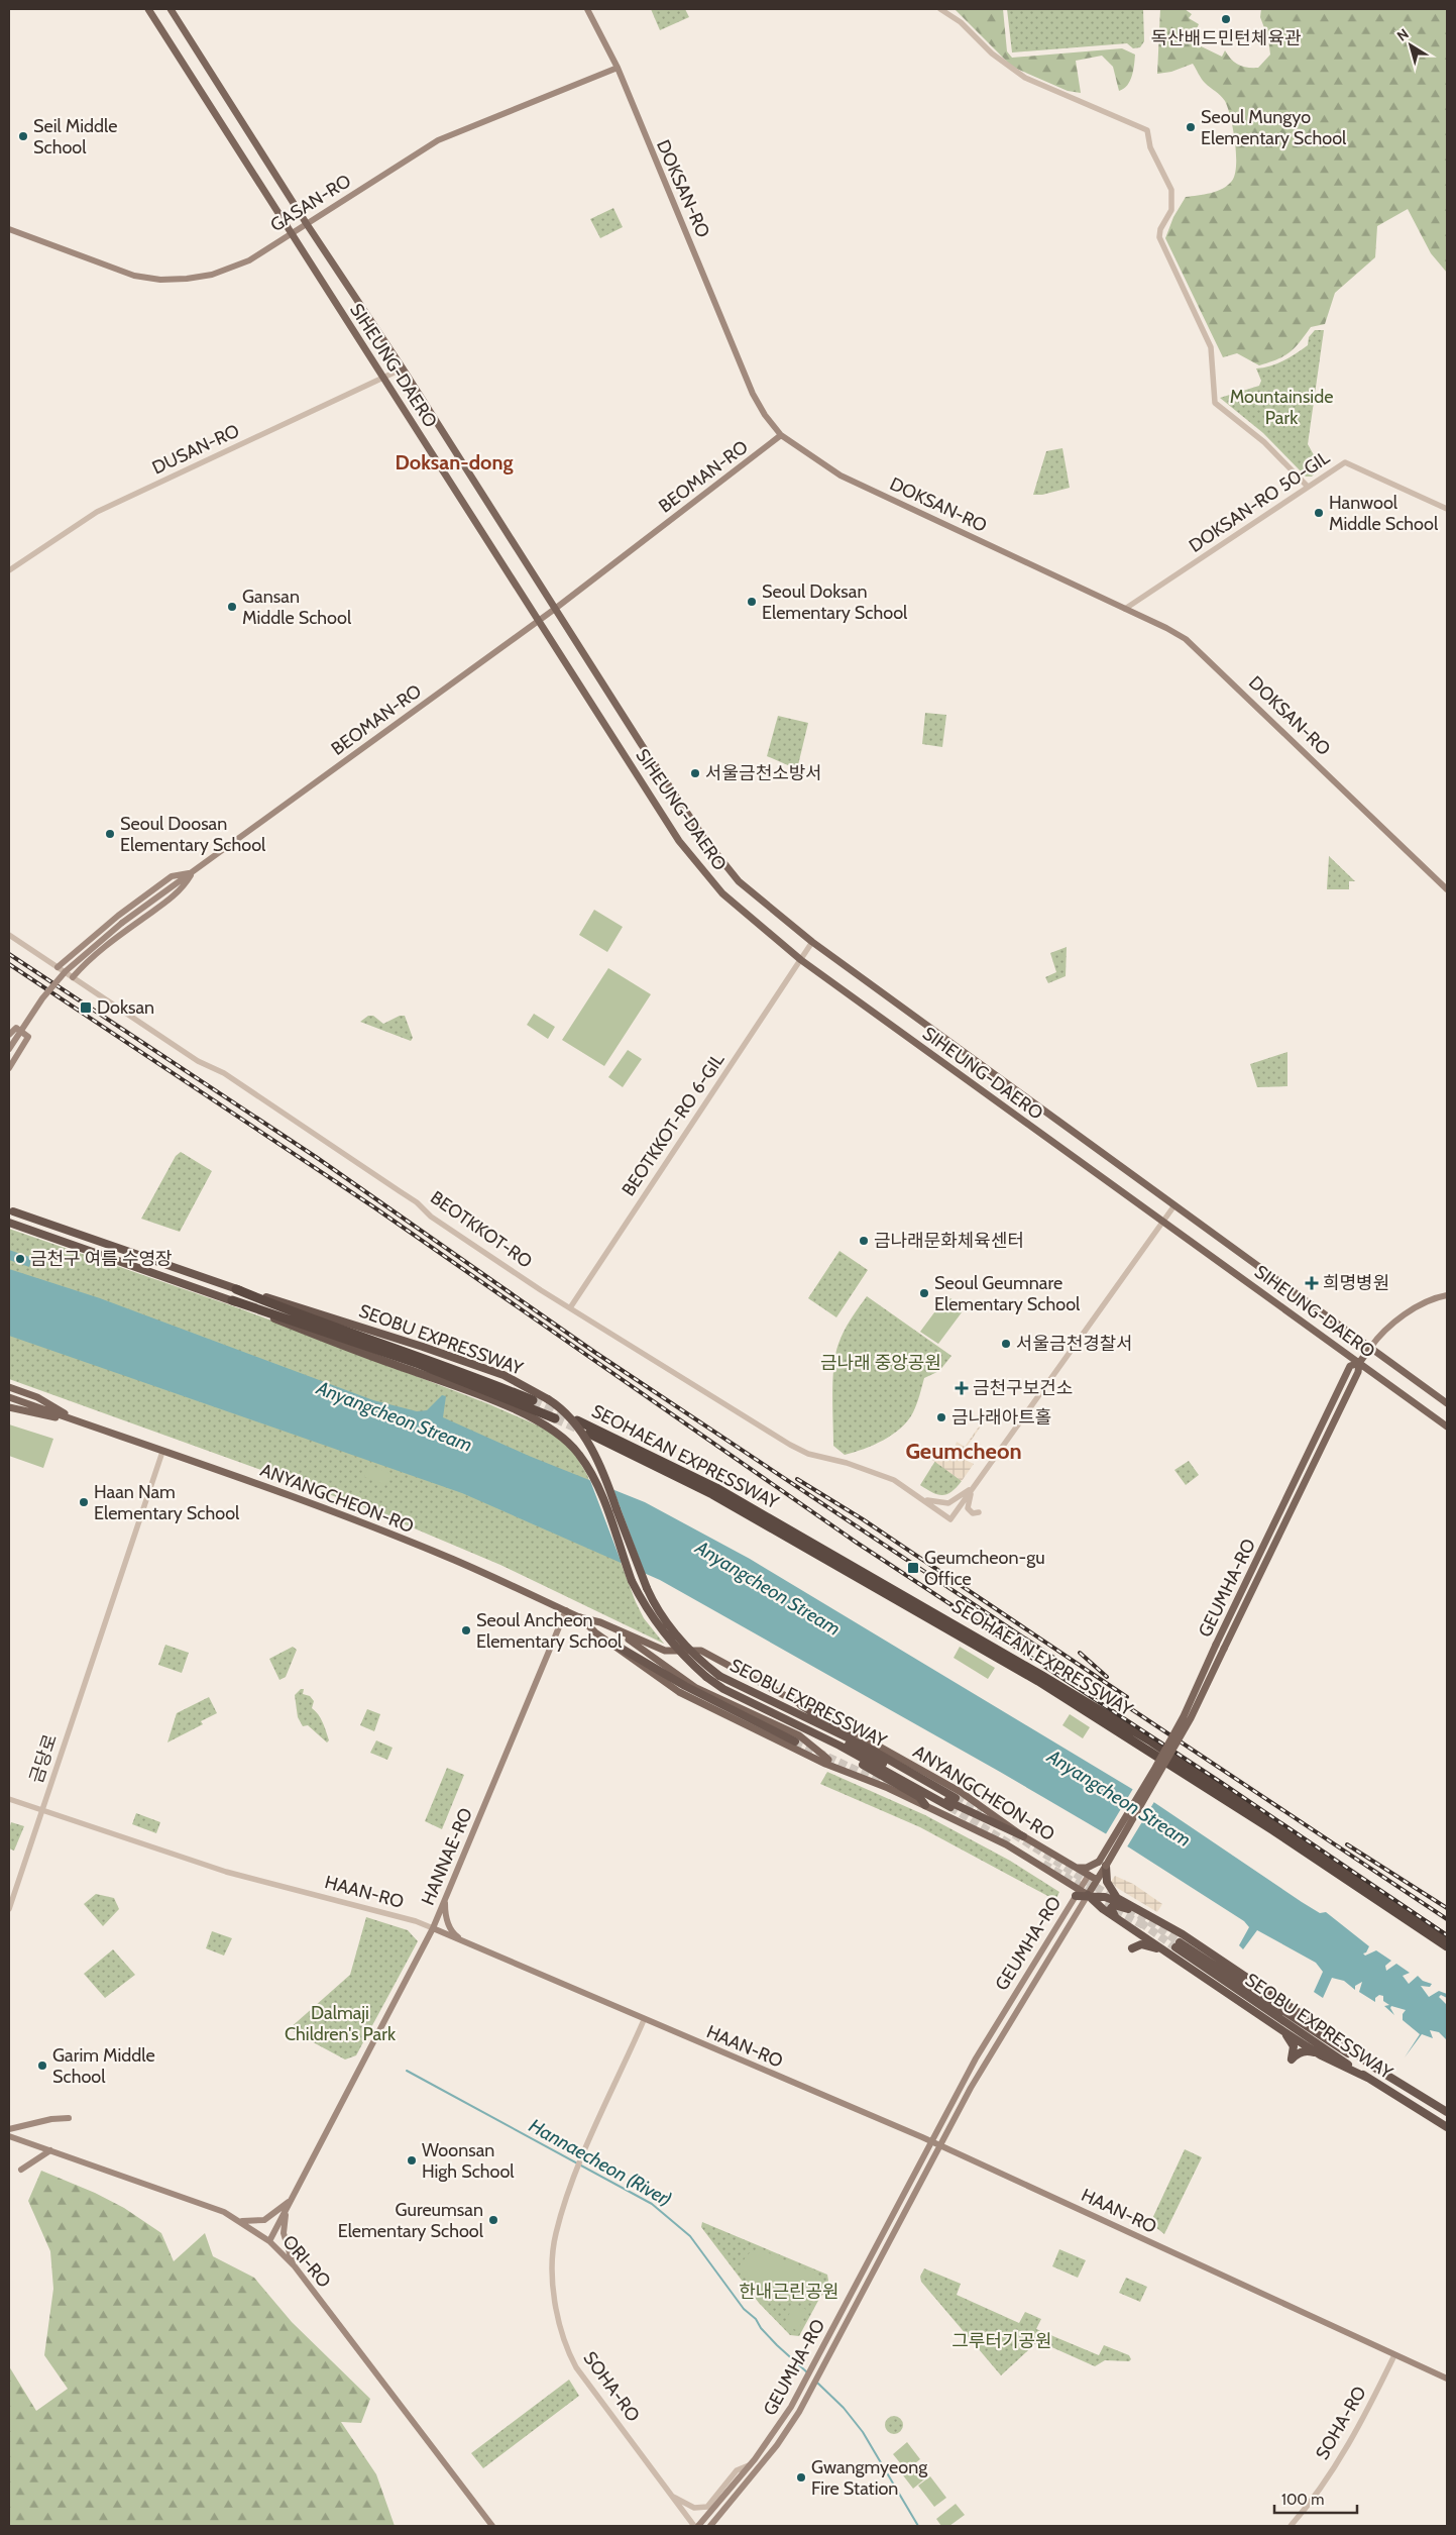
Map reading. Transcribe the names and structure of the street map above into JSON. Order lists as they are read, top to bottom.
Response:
{
  "streets": {
    "highway": ["SEOBU EXPRESSWAY", "SEOHAEAN EXPRESSWAY"],
    "main road": [
      "DOKSAN-RO",
      "GASAN-RO",
      "SIHEUNG-DAERO",
      "BEOMAN-RO",
      "ANYANGCHEON-RO",
      "GEUMHA-RO",
      "HANNAE-RO",
      "HAAN-RO",
      "ORI-RO"
    ],
    "street": [
      "DUSAN-RO",
      "DOKSAN-RO 50-GIL",
      "BEOTKKOT-RO 6-GIL",
      "BEOTKKOT-RO",
      "금당로",
      "SOHA-RO"
    ]
  },
  "crossings": [
    ["DOKSAN-RO", "GASAN-RO"],
    ["DOKSAN-RO", "BEOMAN-RO"],
    ["DOKSAN-RO", "DOKSAN-RO 50-GIL"],
    ["GASAN-RO", "SIHEUNG-DAERO"],
    ["SIHEUNG-DAERO", "DUSAN-RO"],
    ["SIHEUNG-DAERO", "BEOMAN-RO"],
    ["SIHEUNG-DAERO", "BEOTKKOT-RO 6-GIL"],
    ["SIHEUNG-DAERO", "GEUMHA-RO"],
    ["BEOTKKOT-RO 6-GIL", "BEOTKKOT-RO"],
    ["ANYANGCHEON-RO", "GEUMHA-RO"],
    ["ANYANGCHEON-RO", "금당로"],
    ["ANYANGCHEON-RO", "HANNAE-RO"],
    ["GEUMHA-RO", "HAAN-RO"],
    ["GEUMHA-RO", "SOHA-RO"],
    ["금당로", "HAAN-RO"],
    ["HANNAE-RO", "HAAN-RO"],
    ["HANNAE-RO", "ORI-RO"],
    ["HAAN-RO", "SOHA-RO"]
  ],
  "districts": ["Doksan-dong", "Geumcheon"],
  "water": ["Anyangcheon Stream", "Hannaecheon (River)"],
  "parks": [
    "Mountainside Park",
    "금나래 중앙공원",
    "Dalmaji Children's Park",
    "한내근린공원",
    "그루터기공원"
  ],
  "places": {
    "other": [
      "독산배드민턴체육관",
      "Seoul Mungyo Elementary School",
      "Seil Middle School",
      "Hanwool Middle School",
      "Seoul Doksan Elementary School",
      "Gansan Middle School",
      "서울금천소방서",
      "Seoul Doosan Elementary School",
      "금나래문화체육센터",
      "금천구 여름 수영장",
      "Seoul Geumnare Elementary School",
      "서울금천경찰서",
      "금나래아트홀",
      "Haan Nam Elementary School",
      "Seoul Ancheon Elementary School",
      "Garim Middle School",
      "Woonsan High School",
      "Gureumsan Elementary School",
      "Gwangmyeong Fire Station"
    ],
    "transit": ["Doksan", "Geumcheon-gu Office"],
    "health": ["희명병원", "금천구보건소"]
  },
  "scale_bar": "100 m",
  "north": "top left"
}
